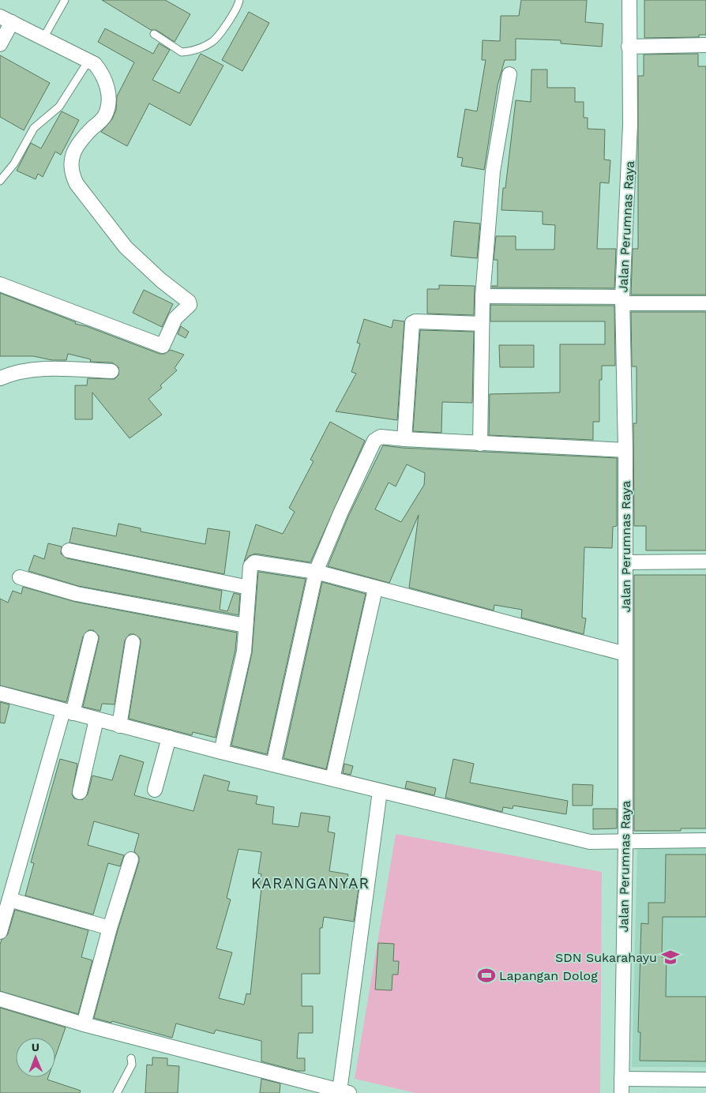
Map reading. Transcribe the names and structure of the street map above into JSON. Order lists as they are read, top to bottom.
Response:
{
  "streets": {
    "street": ["Jalan Perumnas Raya"]
  },
  "districts": ["KARANGANYAR"],
  "places": {
    "school or university": ["SDN Sukarahayu"],
    "sports": ["Lapangan Dolog"]
  },
  "north": "top"
}
